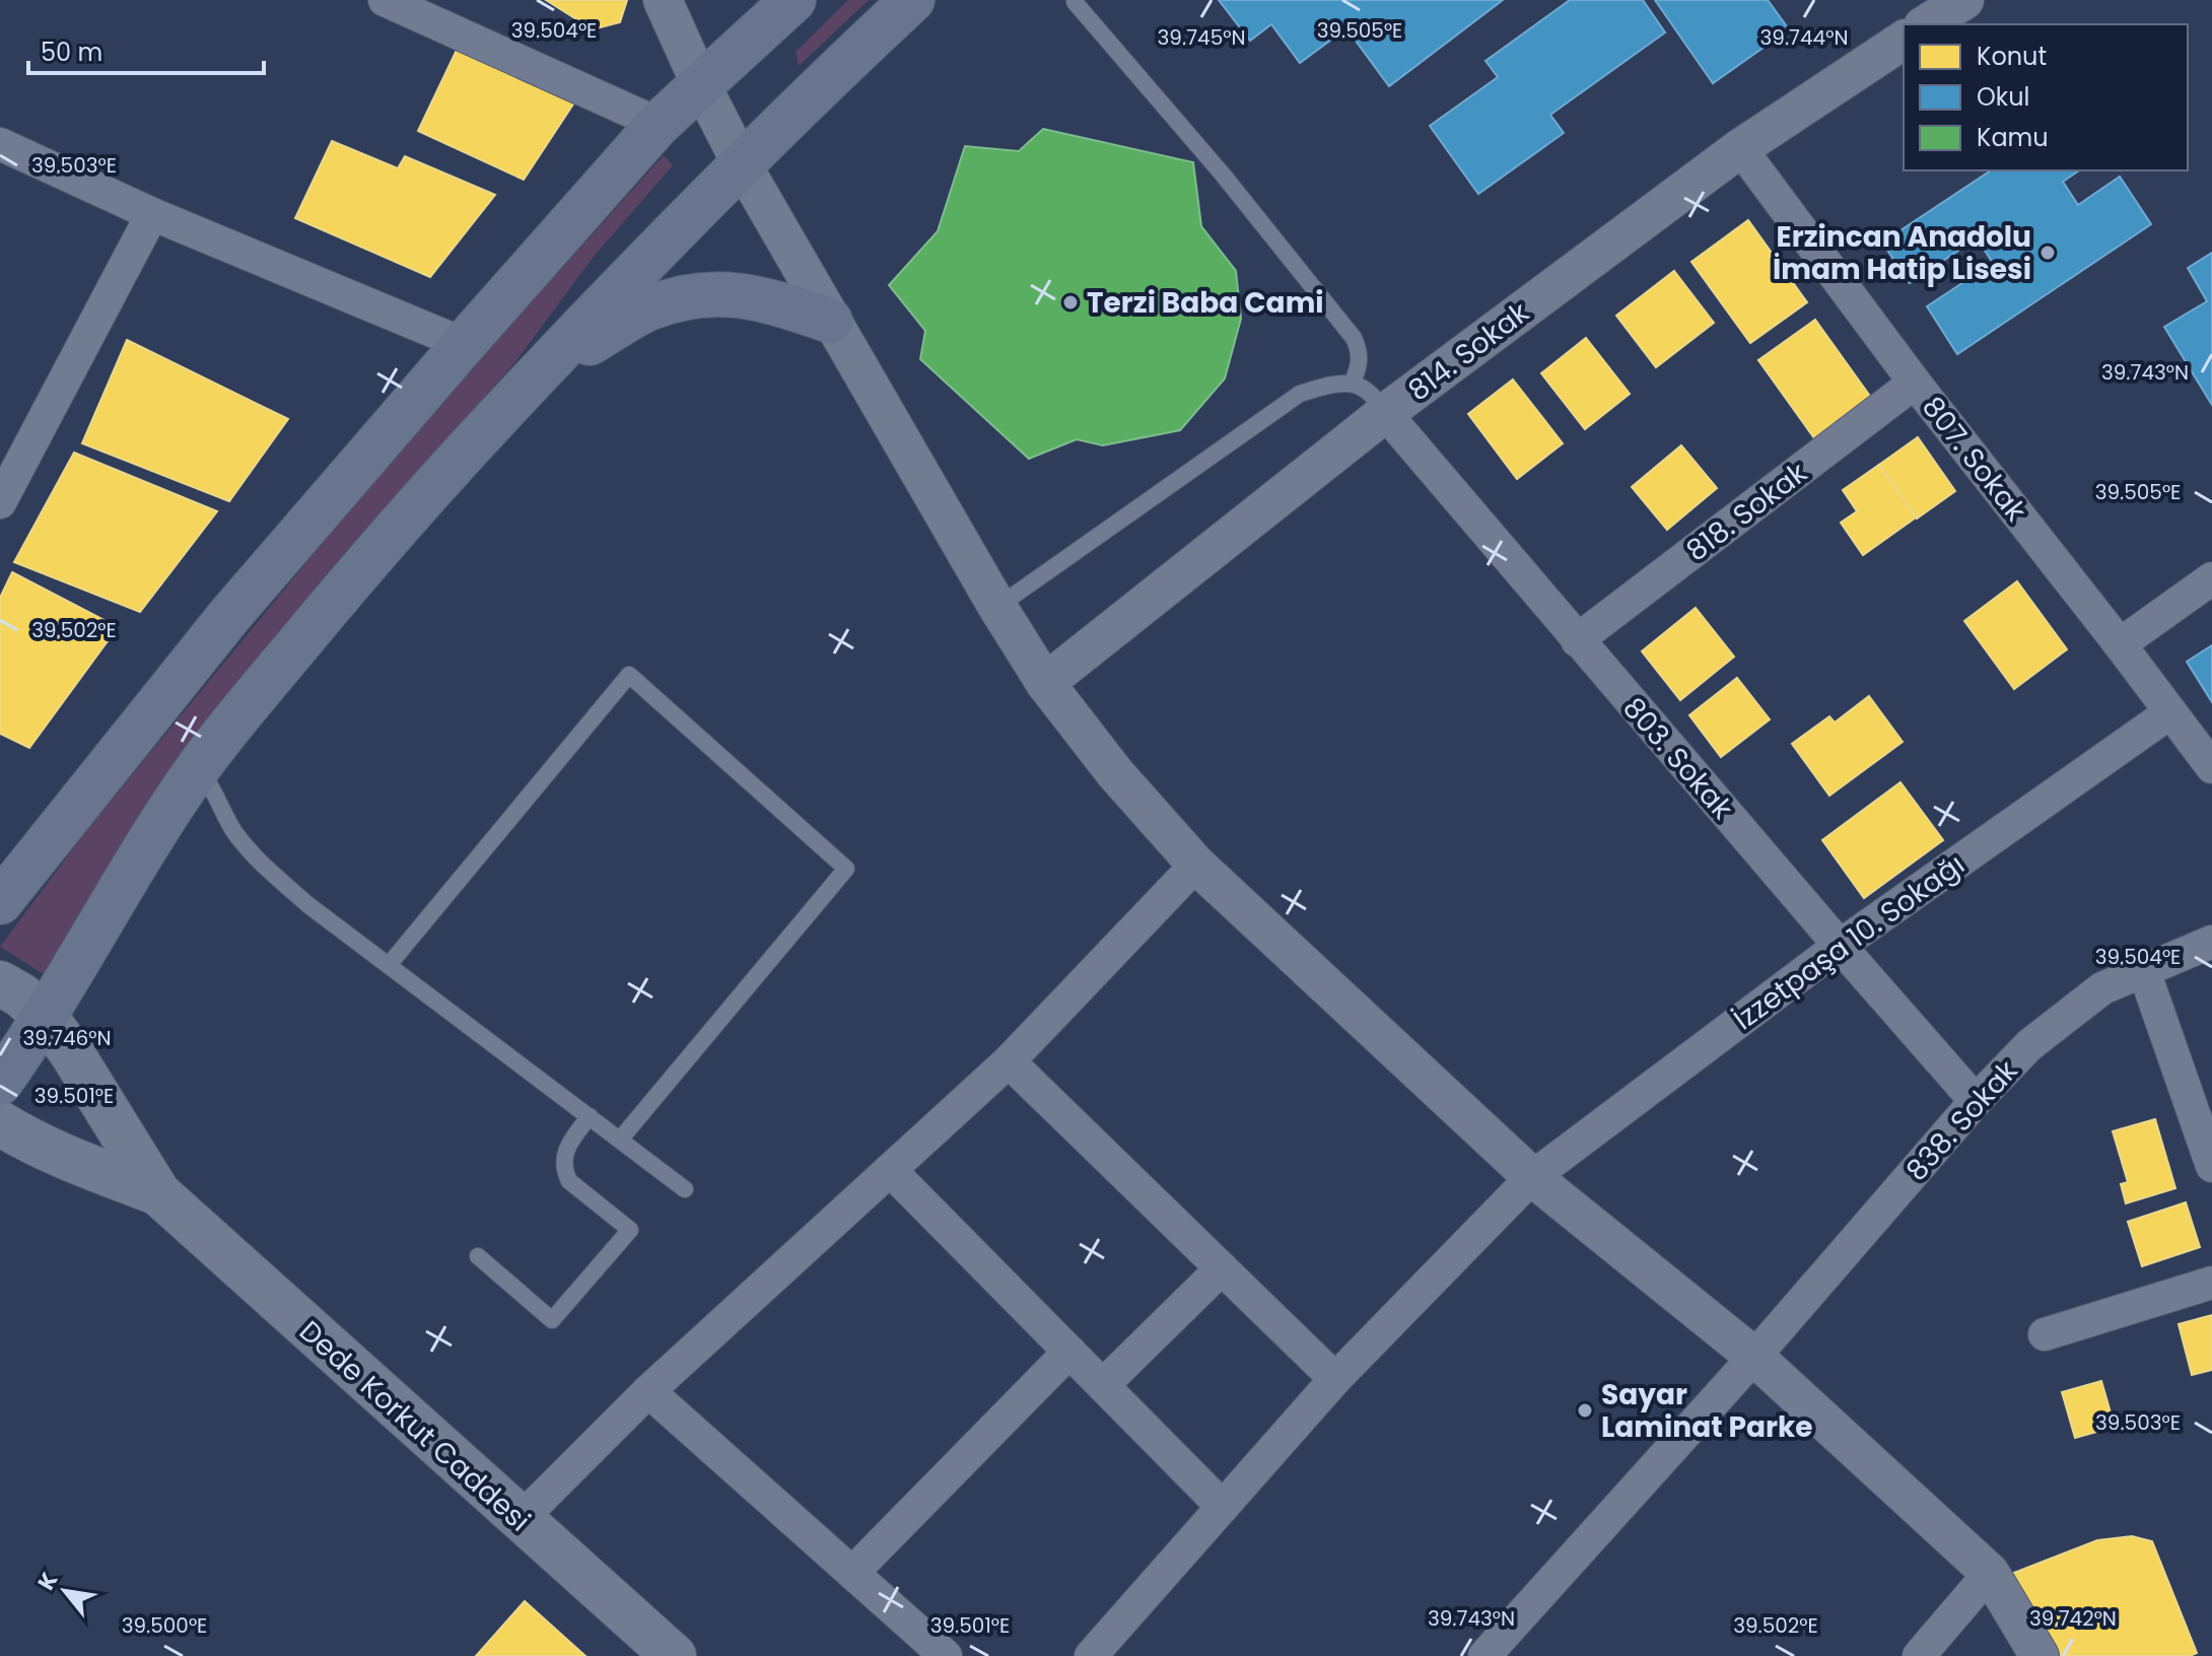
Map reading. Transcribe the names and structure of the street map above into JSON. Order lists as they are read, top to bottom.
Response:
{
  "streets": {
    "main road": ["Dede Korkut Caddesi"],
    "street": [
      "814. Sokak",
      "807. Sokak",
      "818. Sokak",
      "803. Sokak",
      "İzzetpaşa 10. Sokağı",
      "838. Sokak"
    ]
  },
  "crossings": [
    ["814. Sokak", "807. Sokak"],
    ["814. Sokak", "803. Sokak"],
    ["807. Sokak", "818. Sokak"],
    ["807. Sokak", "İzzetpaşa 10. Sokağı"],
    ["818. Sokak", "803. Sokak"],
    ["803. Sokak", "İzzetpaşa 10. Sokağı"],
    ["803. Sokak", "838. Sokak"]
  ],
  "places": ["Erzincan Anadolu İmam Hatip Lisesi", "Terzi Baba Cami", "Sayar Laminat Parke"],
  "legend": ["Konut", "Okul", "Kamu"],
  "scale_bar": "50 m",
  "north": "top left",
  "coordinates": [
    "39.504°E",
    "39.505°E",
    "39.745°N",
    "39.744°N",
    "39.503°E",
    "39.743°N",
    "39.502°E",
    "39.746°N",
    "39.501°E",
    "39.742°N",
    "39.500°E"
  ]
}
